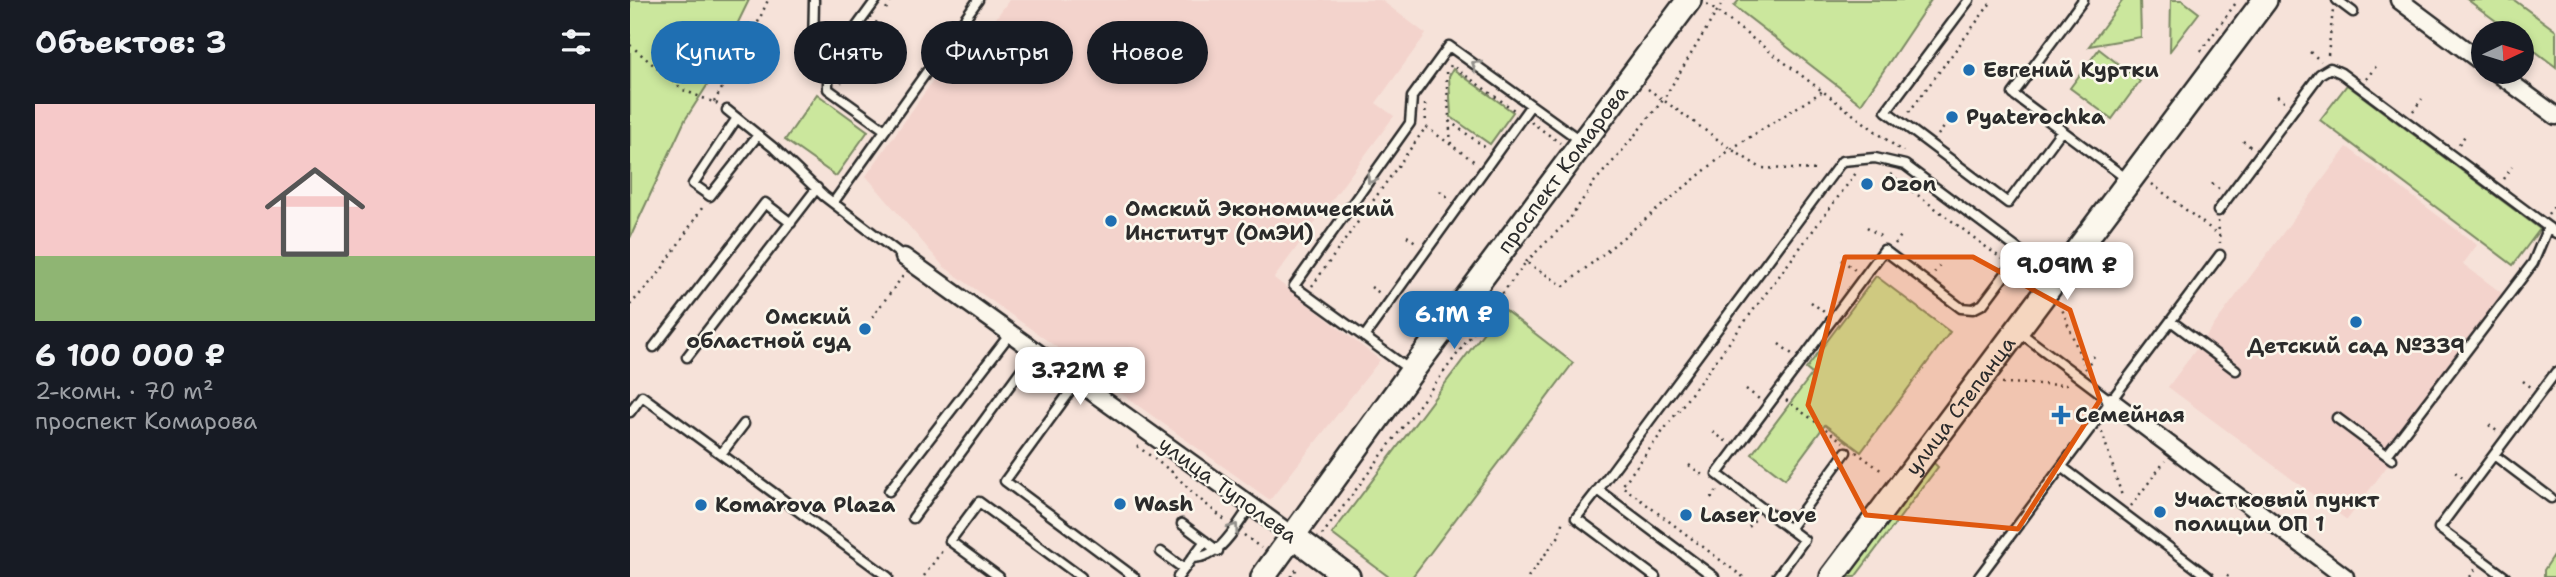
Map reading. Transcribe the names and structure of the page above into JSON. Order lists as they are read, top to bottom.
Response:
{
  "streets": {
    "street": ["проспект Комарова", "улица Степанца", "улица Туполева"]
  },
  "crossings": [
    ["проспект Комарова", "улица Туполева"]
  ],
  "places": {
    "other": [
      "Евгений Куртки",
      "Pyaterochka",
      "Ozon",
      "Омский Экономический Институт (ОмЭИ)",
      "Детский сад №339",
      "Омский областной суд",
      "Wash",
      "Komarova Plaza",
      "Участковый пункт полиции ОП 1",
      "Laser Love"
    ],
    "health": ["Семейная"]
  },
  "north": "right",
  "page": {
    "heading": "Объектов: 3",
    "chip": [
      "Купить",
      "Снять",
      "Фильтры",
      "Новое"
    ],
    "list": [
      {
        "name": "6 100 000 ₽",
        "note": "2-комн. · 70 m² · проспект Комарова"
      }
    ],
    "price": ["9.09M ₽", "6.1M ₽", "3.72M ₽"]
  }
}
